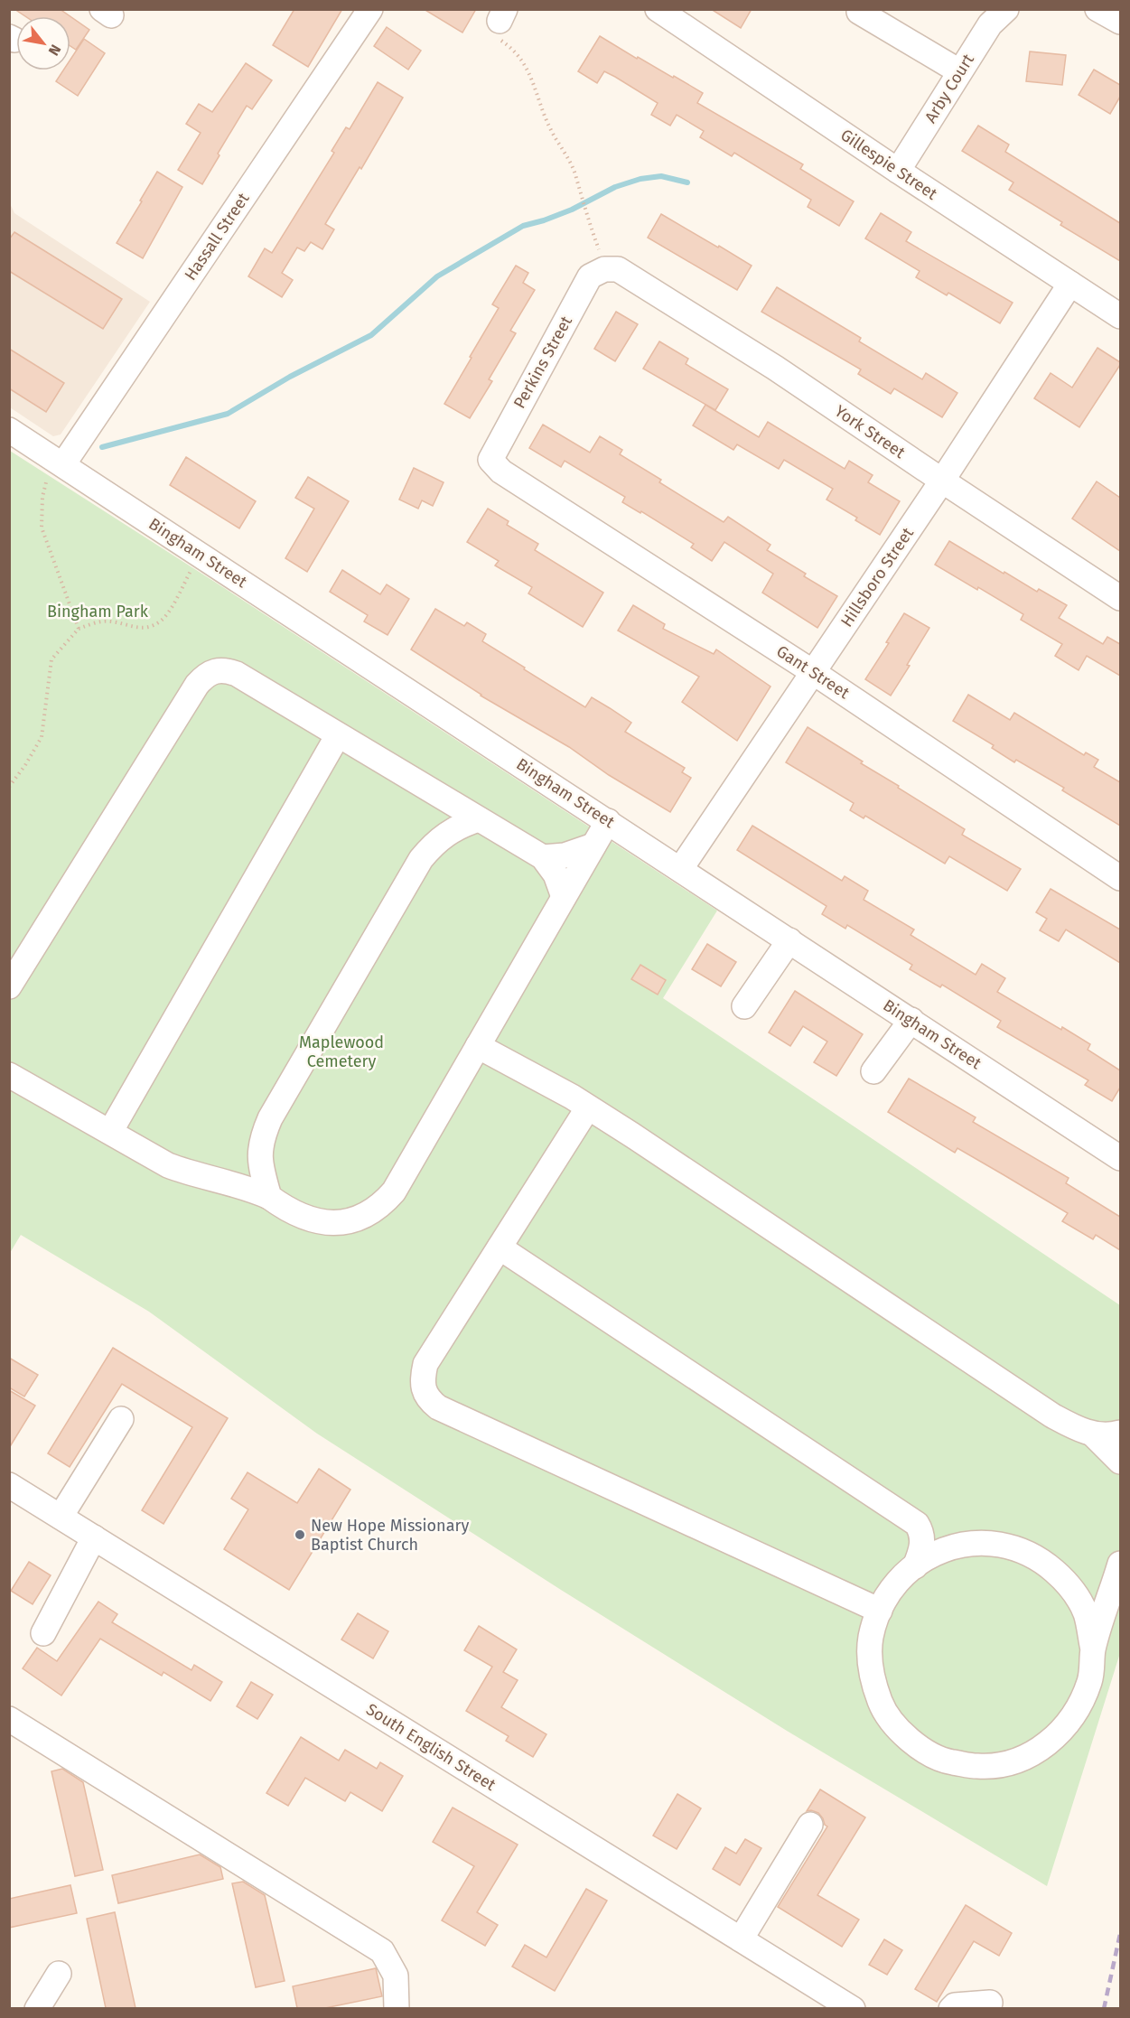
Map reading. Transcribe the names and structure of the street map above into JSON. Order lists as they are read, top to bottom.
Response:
{
  "streets": {
    "street": [
      "Arby Court",
      "Gillespie Street",
      "Hassall Street",
      "Perkins Street",
      "York Street",
      "Bingham Street",
      "Hillsboro Street",
      "Gant Street",
      "South English Street"
    ]
  },
  "crossings": [
    ["Arby Court", "Gillespie Street"],
    ["Gillespie Street", "Hillsboro Street"],
    ["Hassall Street", "Bingham Street"],
    ["Perkins Street", "York Street"],
    ["Perkins Street", "Gant Street"],
    ["York Street", "Hillsboro Street"],
    ["Bingham Street", "Hillsboro Street"],
    ["Hillsboro Street", "Gant Street"]
  ],
  "parks": ["Bingham Park", "Maplewood Cemetery"],
  "places": ["New Hope Missionary Baptist Church"],
  "north": "bottom right"
}
